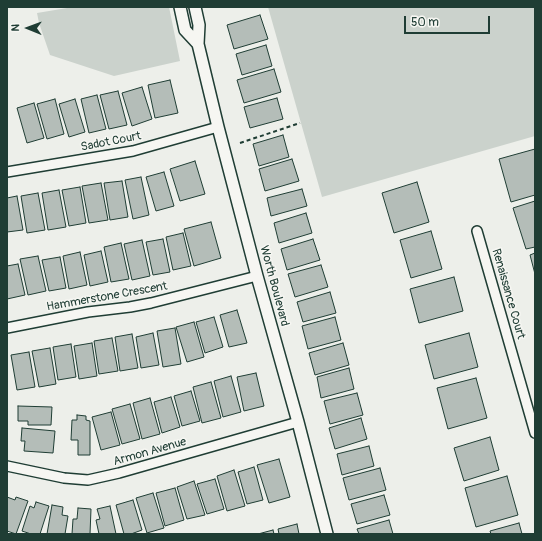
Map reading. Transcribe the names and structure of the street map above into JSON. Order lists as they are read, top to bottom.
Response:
{
  "streets": {
    "street": [
      "Sadot Court",
      "Worth Boulevard",
      "Renaissance Court",
      "Hammerstone Crescent",
      "Armon Avenue"
    ]
  },
  "crossings": [
    ["Sadot Court", "Worth Boulevard"],
    ["Worth Boulevard", "Hammerstone Crescent"],
    ["Worth Boulevard", "Armon Avenue"]
  ],
  "scale_bar": "50 m",
  "north": "left"
}
